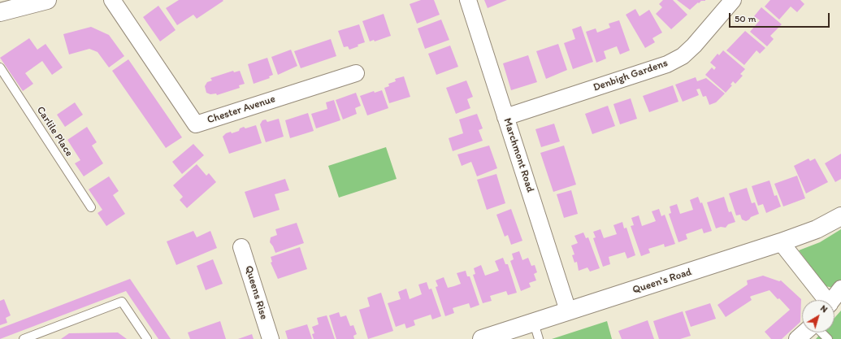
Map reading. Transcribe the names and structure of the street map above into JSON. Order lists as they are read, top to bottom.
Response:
{
  "streets": {
    "main road": ["Queen's Road"],
    "street": [
      "Denbigh Gardens",
      "Chester Avenue",
      "Marchmont Road",
      "Queens Rise"
    ],
    "lane": ["Carlile Place"]
  },
  "crossings": [
    ["Denbigh Gardens", "Marchmont Road"],
    ["Marchmont Road", "Queen's Road"]
  ],
  "scale_bar": "50 m",
  "north": "top right"
}
